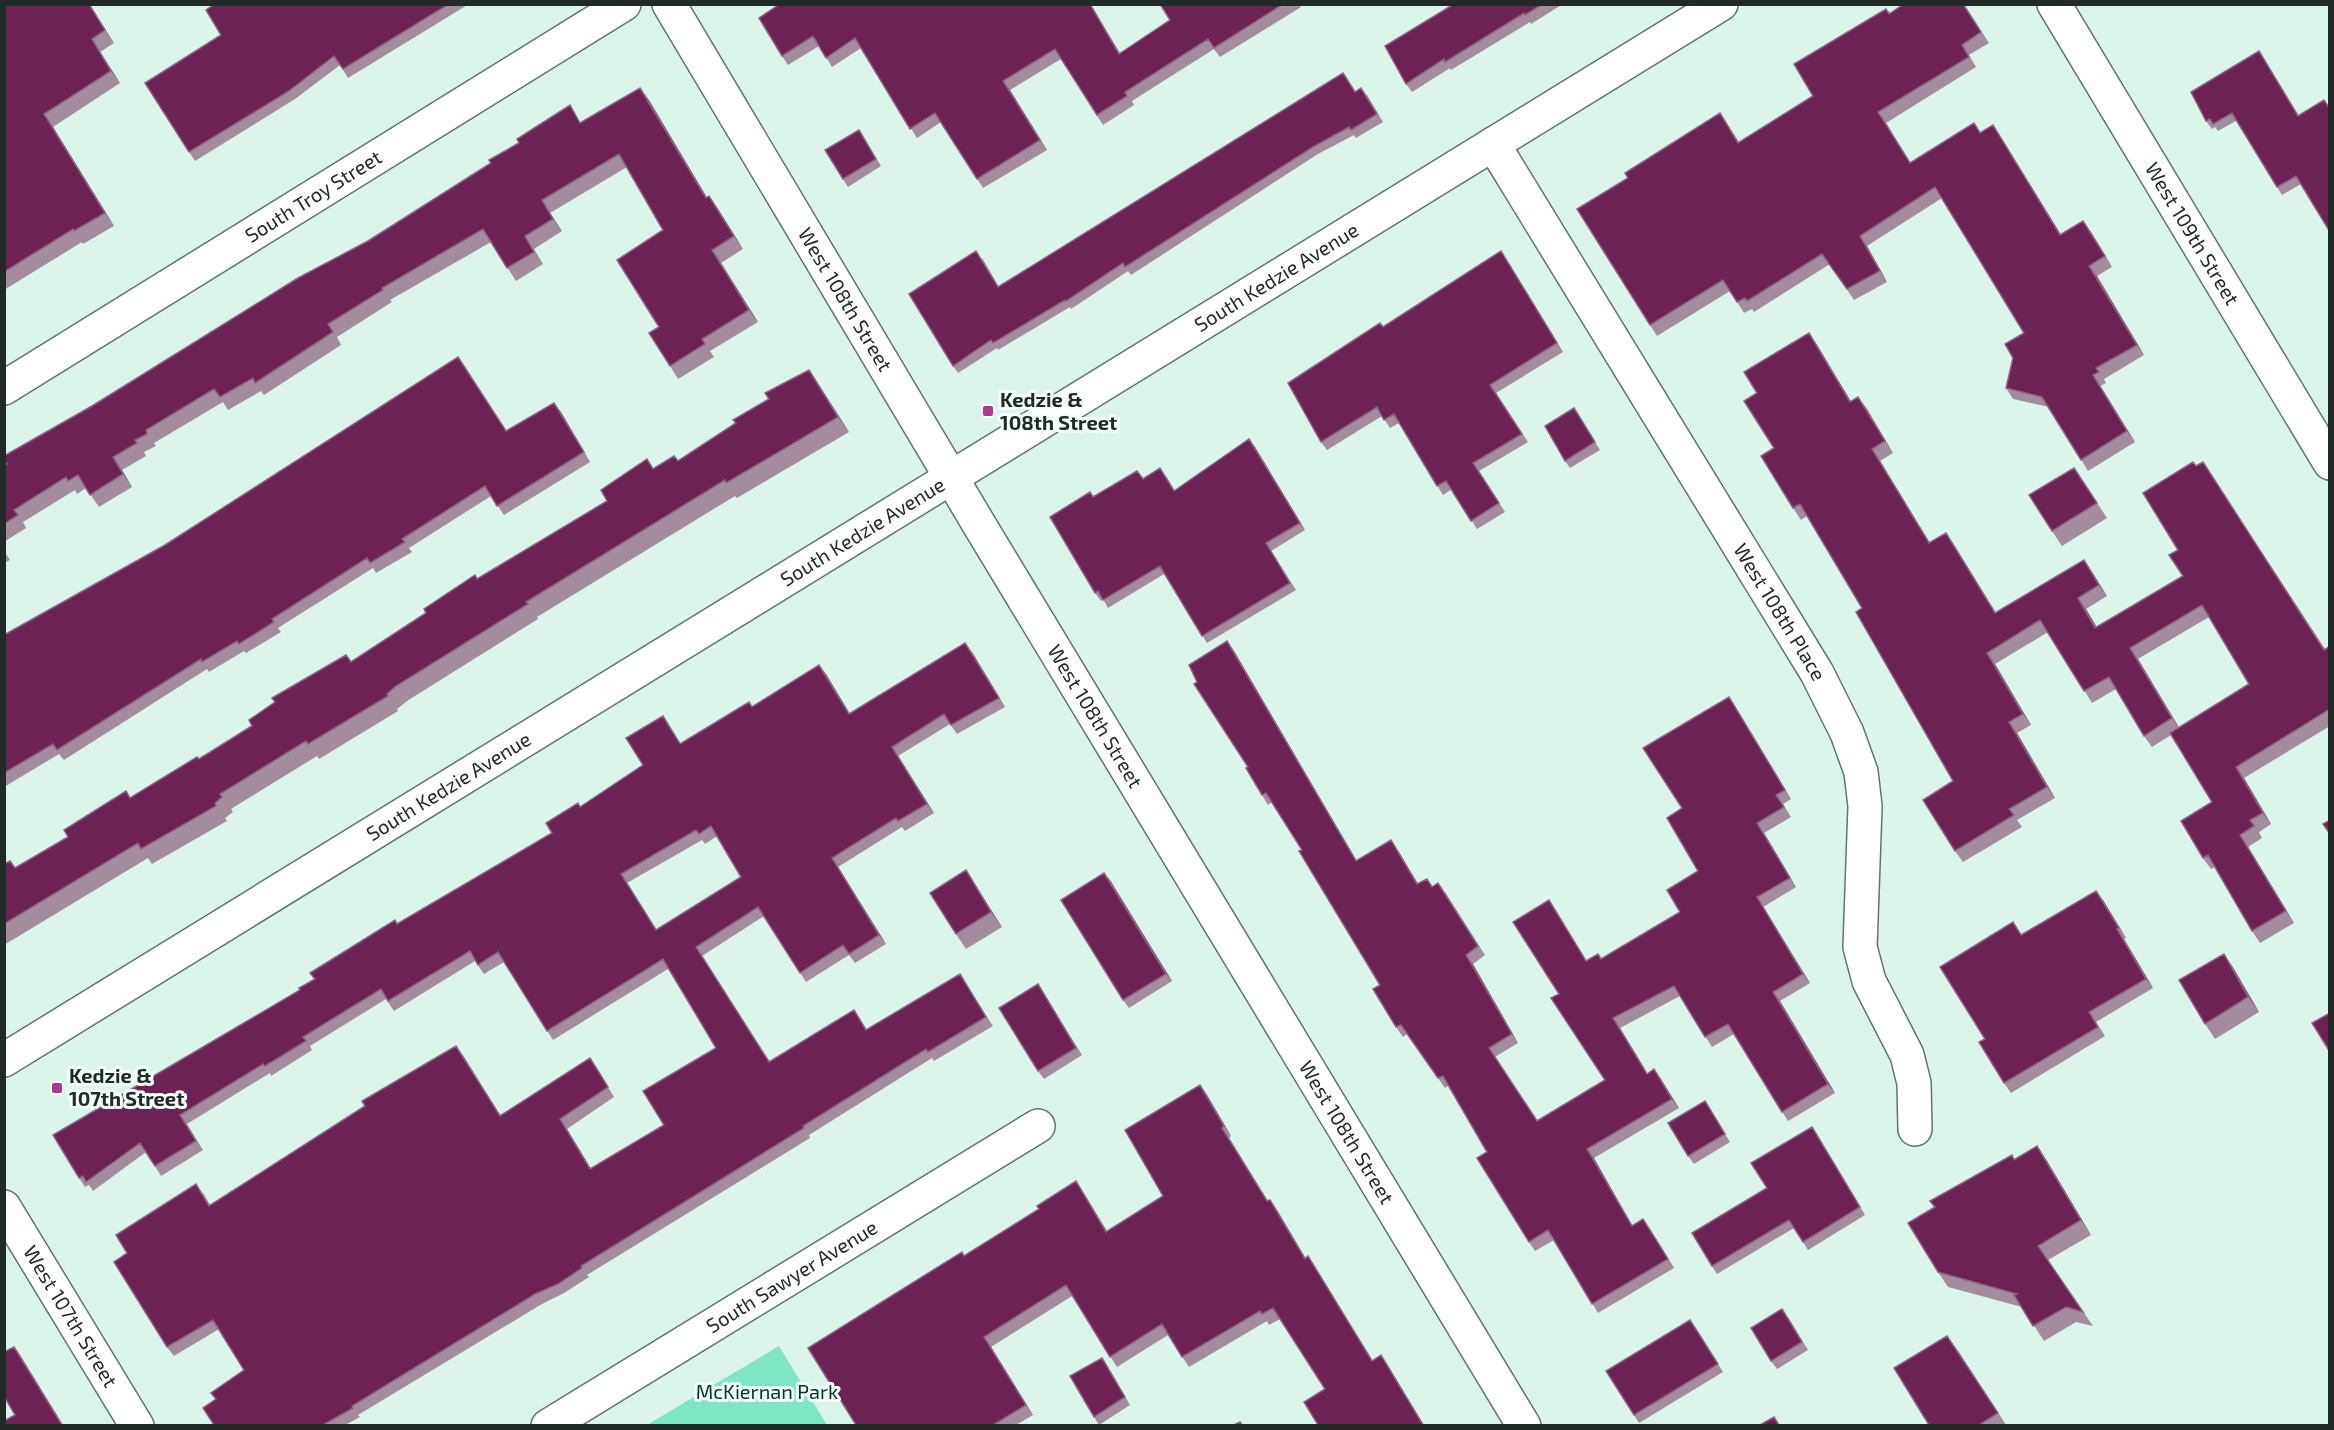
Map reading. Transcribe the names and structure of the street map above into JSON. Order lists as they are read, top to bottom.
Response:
{
  "streets": {
    "street": [
      "South Troy Street",
      "West 109th Street",
      "South Kedzie Avenue",
      "West 108th Street",
      "West 108th Place",
      "South Sawyer Avenue",
      "West 107th Street"
    ]
  },
  "crossings": [
    ["South Kedzie Avenue", "West 108th Street"],
    ["South Kedzie Avenue", "West 108th Place"]
  ],
  "parks": ["McKiernan Park"],
  "places": {
    "transit": ["Kedzie & 108th Street", "Kedzie & 107th Street"]
  }
}
